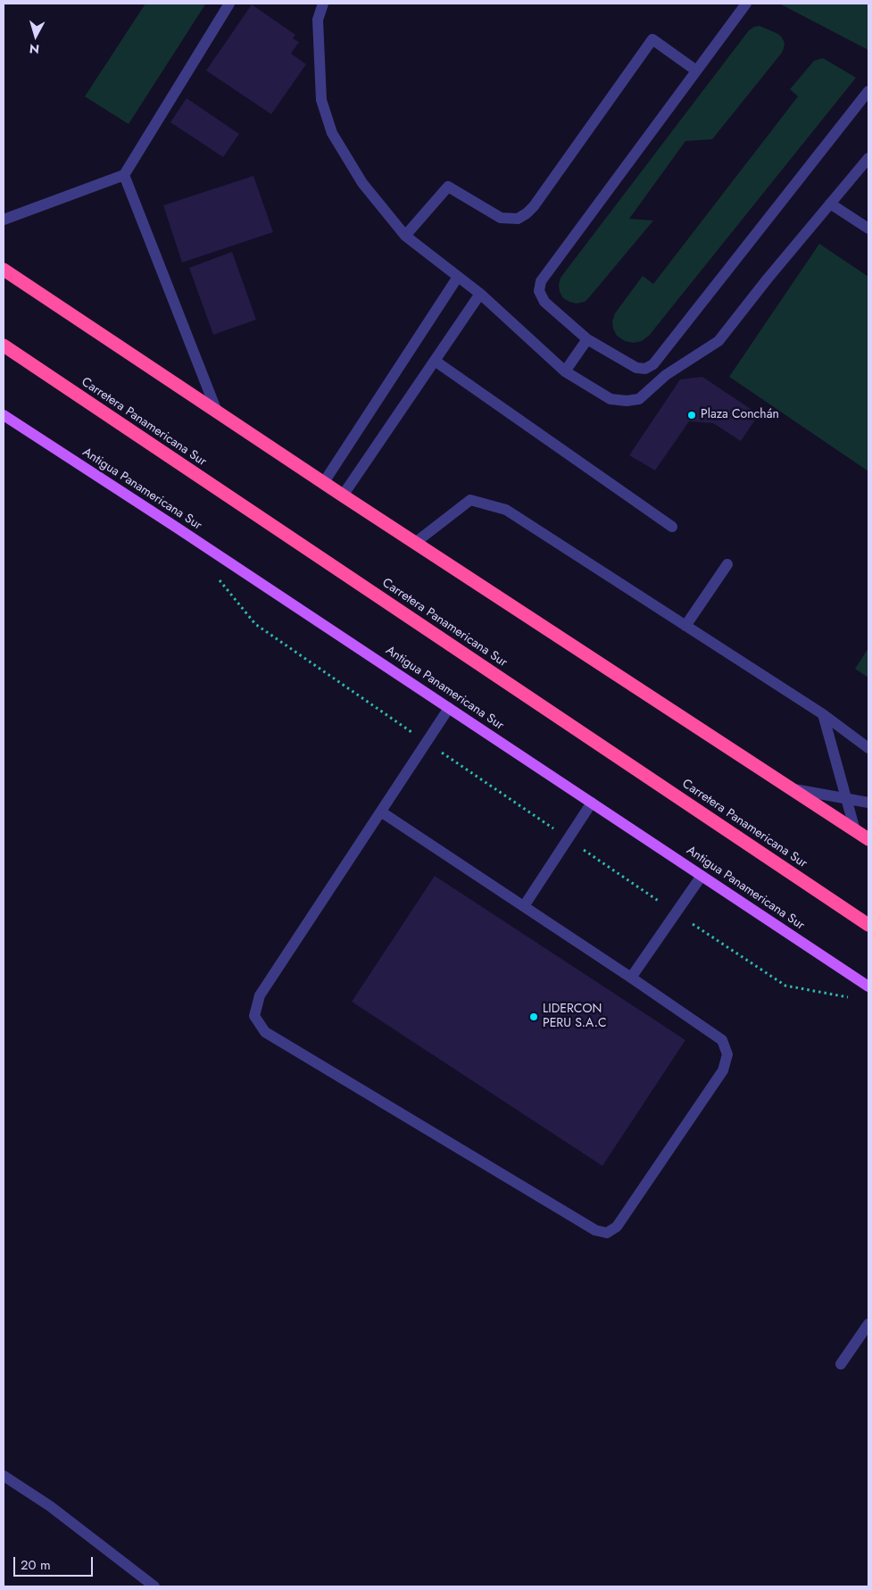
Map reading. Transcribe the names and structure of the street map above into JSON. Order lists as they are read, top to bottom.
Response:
{
  "streets": {
    "highway": ["Carretera Panamericana Sur"],
    "main road": ["Antigua Panamericana Sur"]
  },
  "places": ["Plaza Conchán", "LIDERCON PERU S.A.C"],
  "scale_bar": "20 m",
  "north": "bottom"
}
